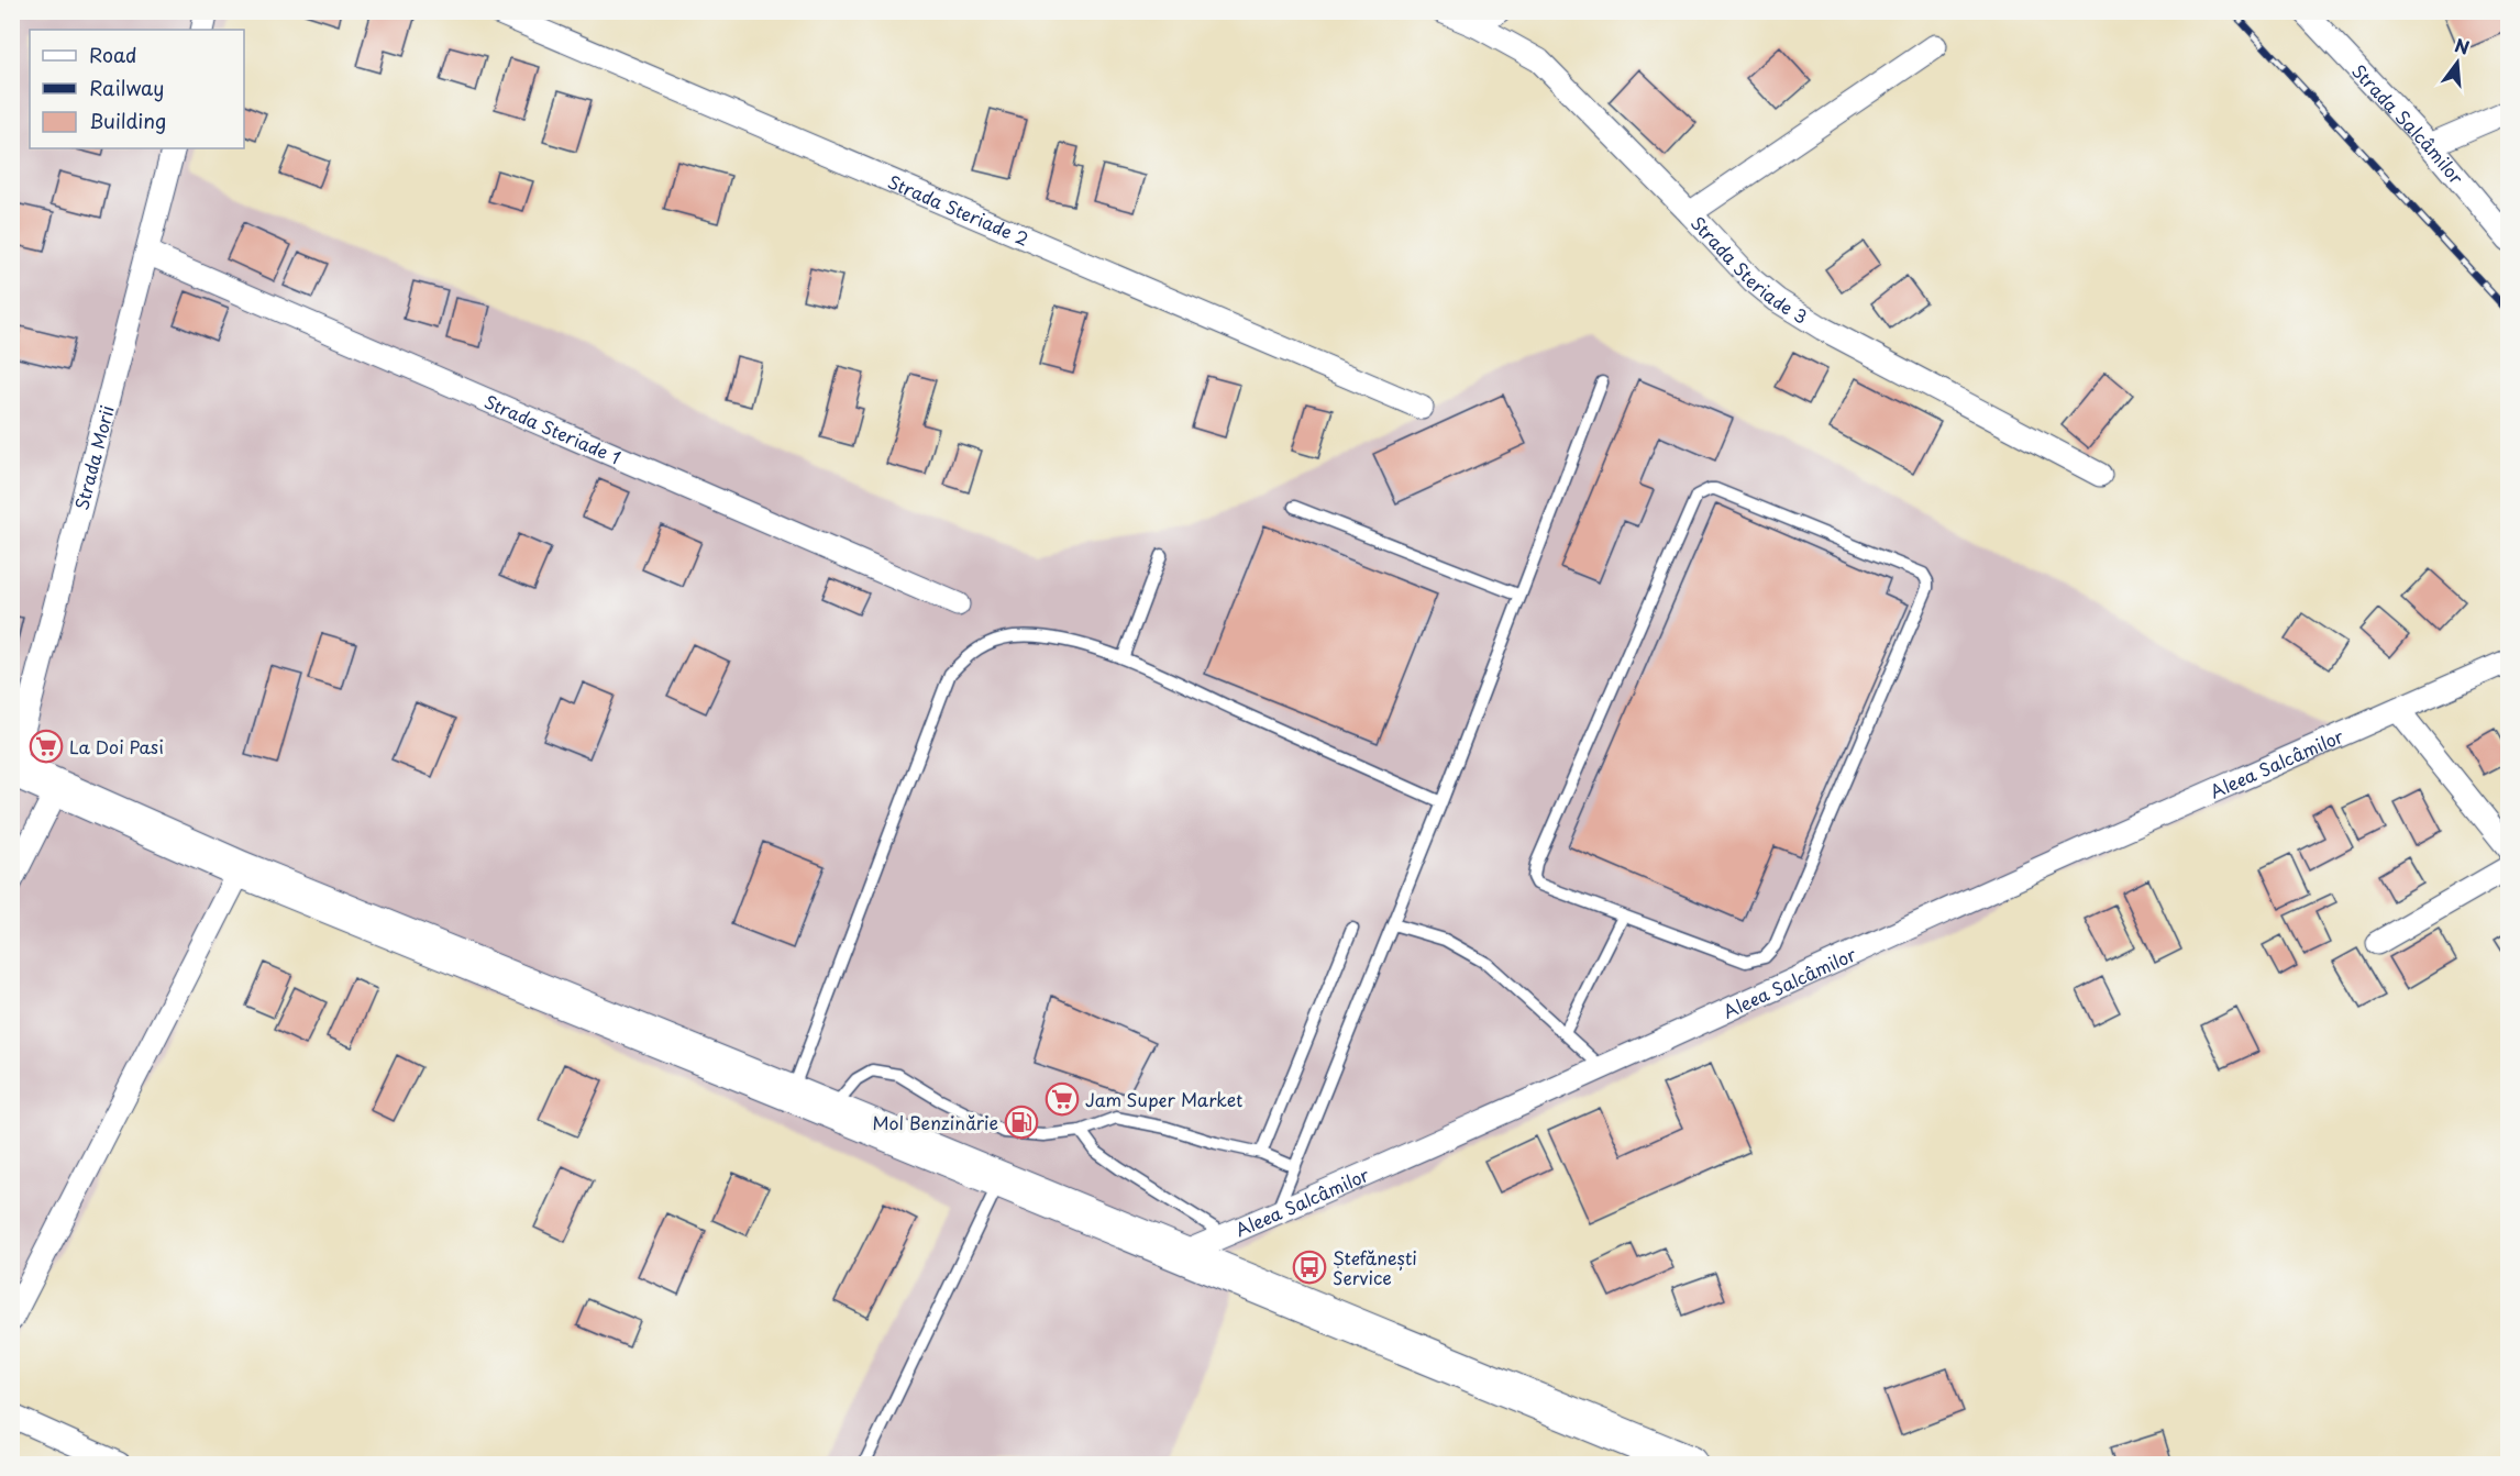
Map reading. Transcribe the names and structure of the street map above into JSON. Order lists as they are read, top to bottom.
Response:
{
  "streets": {
    "street": [
      "Strada Salcâmilor",
      "Strada Steriade 2",
      "Strada Steriade 3",
      "Strada Steriade 1",
      "Strada Morii",
      "Aleea Salcâmilor"
    ]
  },
  "crossings": [
    ["Strada Steriade 1", "Strada Morii"]
  ],
  "places": {
    "supermarket": ["La Doi Pasi", "Jam Super Market"],
    "fuel station": ["Mol Benzinărie"],
    "bus stop": ["Ștefănești Service"]
  },
  "legend": ["Road", "Railway", "Building"],
  "north": "top"
}
